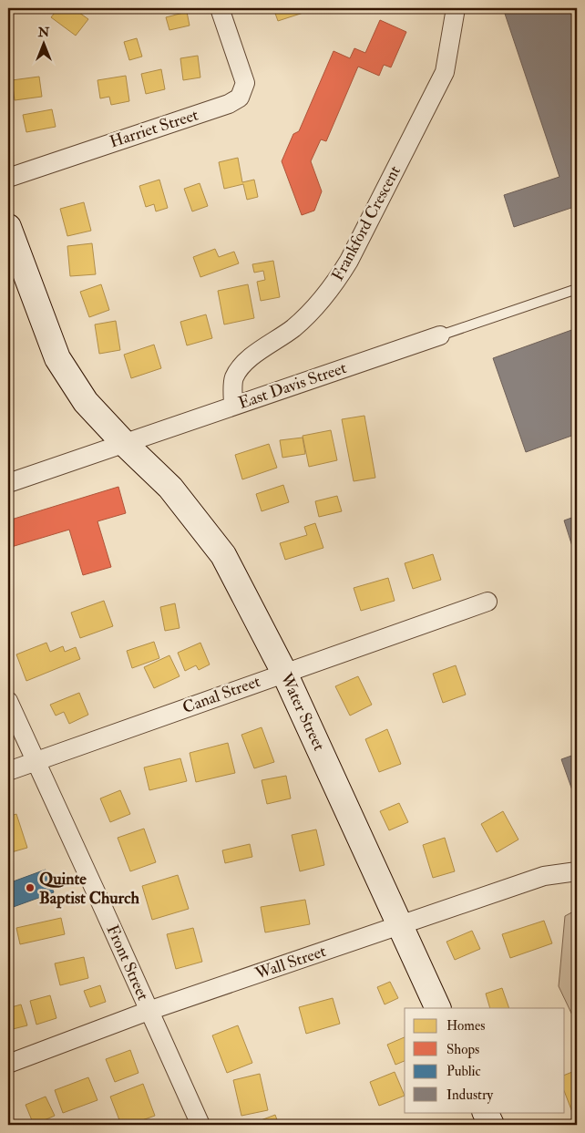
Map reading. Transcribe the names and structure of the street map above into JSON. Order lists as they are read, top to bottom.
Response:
{
  "streets": {
    "main road": ["Water Street"],
    "street": [
      "Harriet Street",
      "Frankford Crescent",
      "East Davis Street",
      "Canal Street",
      "Front Street",
      "Wall Street"
    ]
  },
  "crossings": [
    ["Frankford Crescent", "East Davis Street"],
    ["East Davis Street", "Water Street"],
    ["Canal Street", "Water Street"],
    ["Canal Street", "Front Street"],
    ["Water Street", "Wall Street"],
    ["Front Street", "Wall Street"]
  ],
  "places": ["Quinte Baptist Church"],
  "legend": [
    "Homes",
    "Shops",
    "Public",
    "Industry"
  ],
  "north": "top"
}
